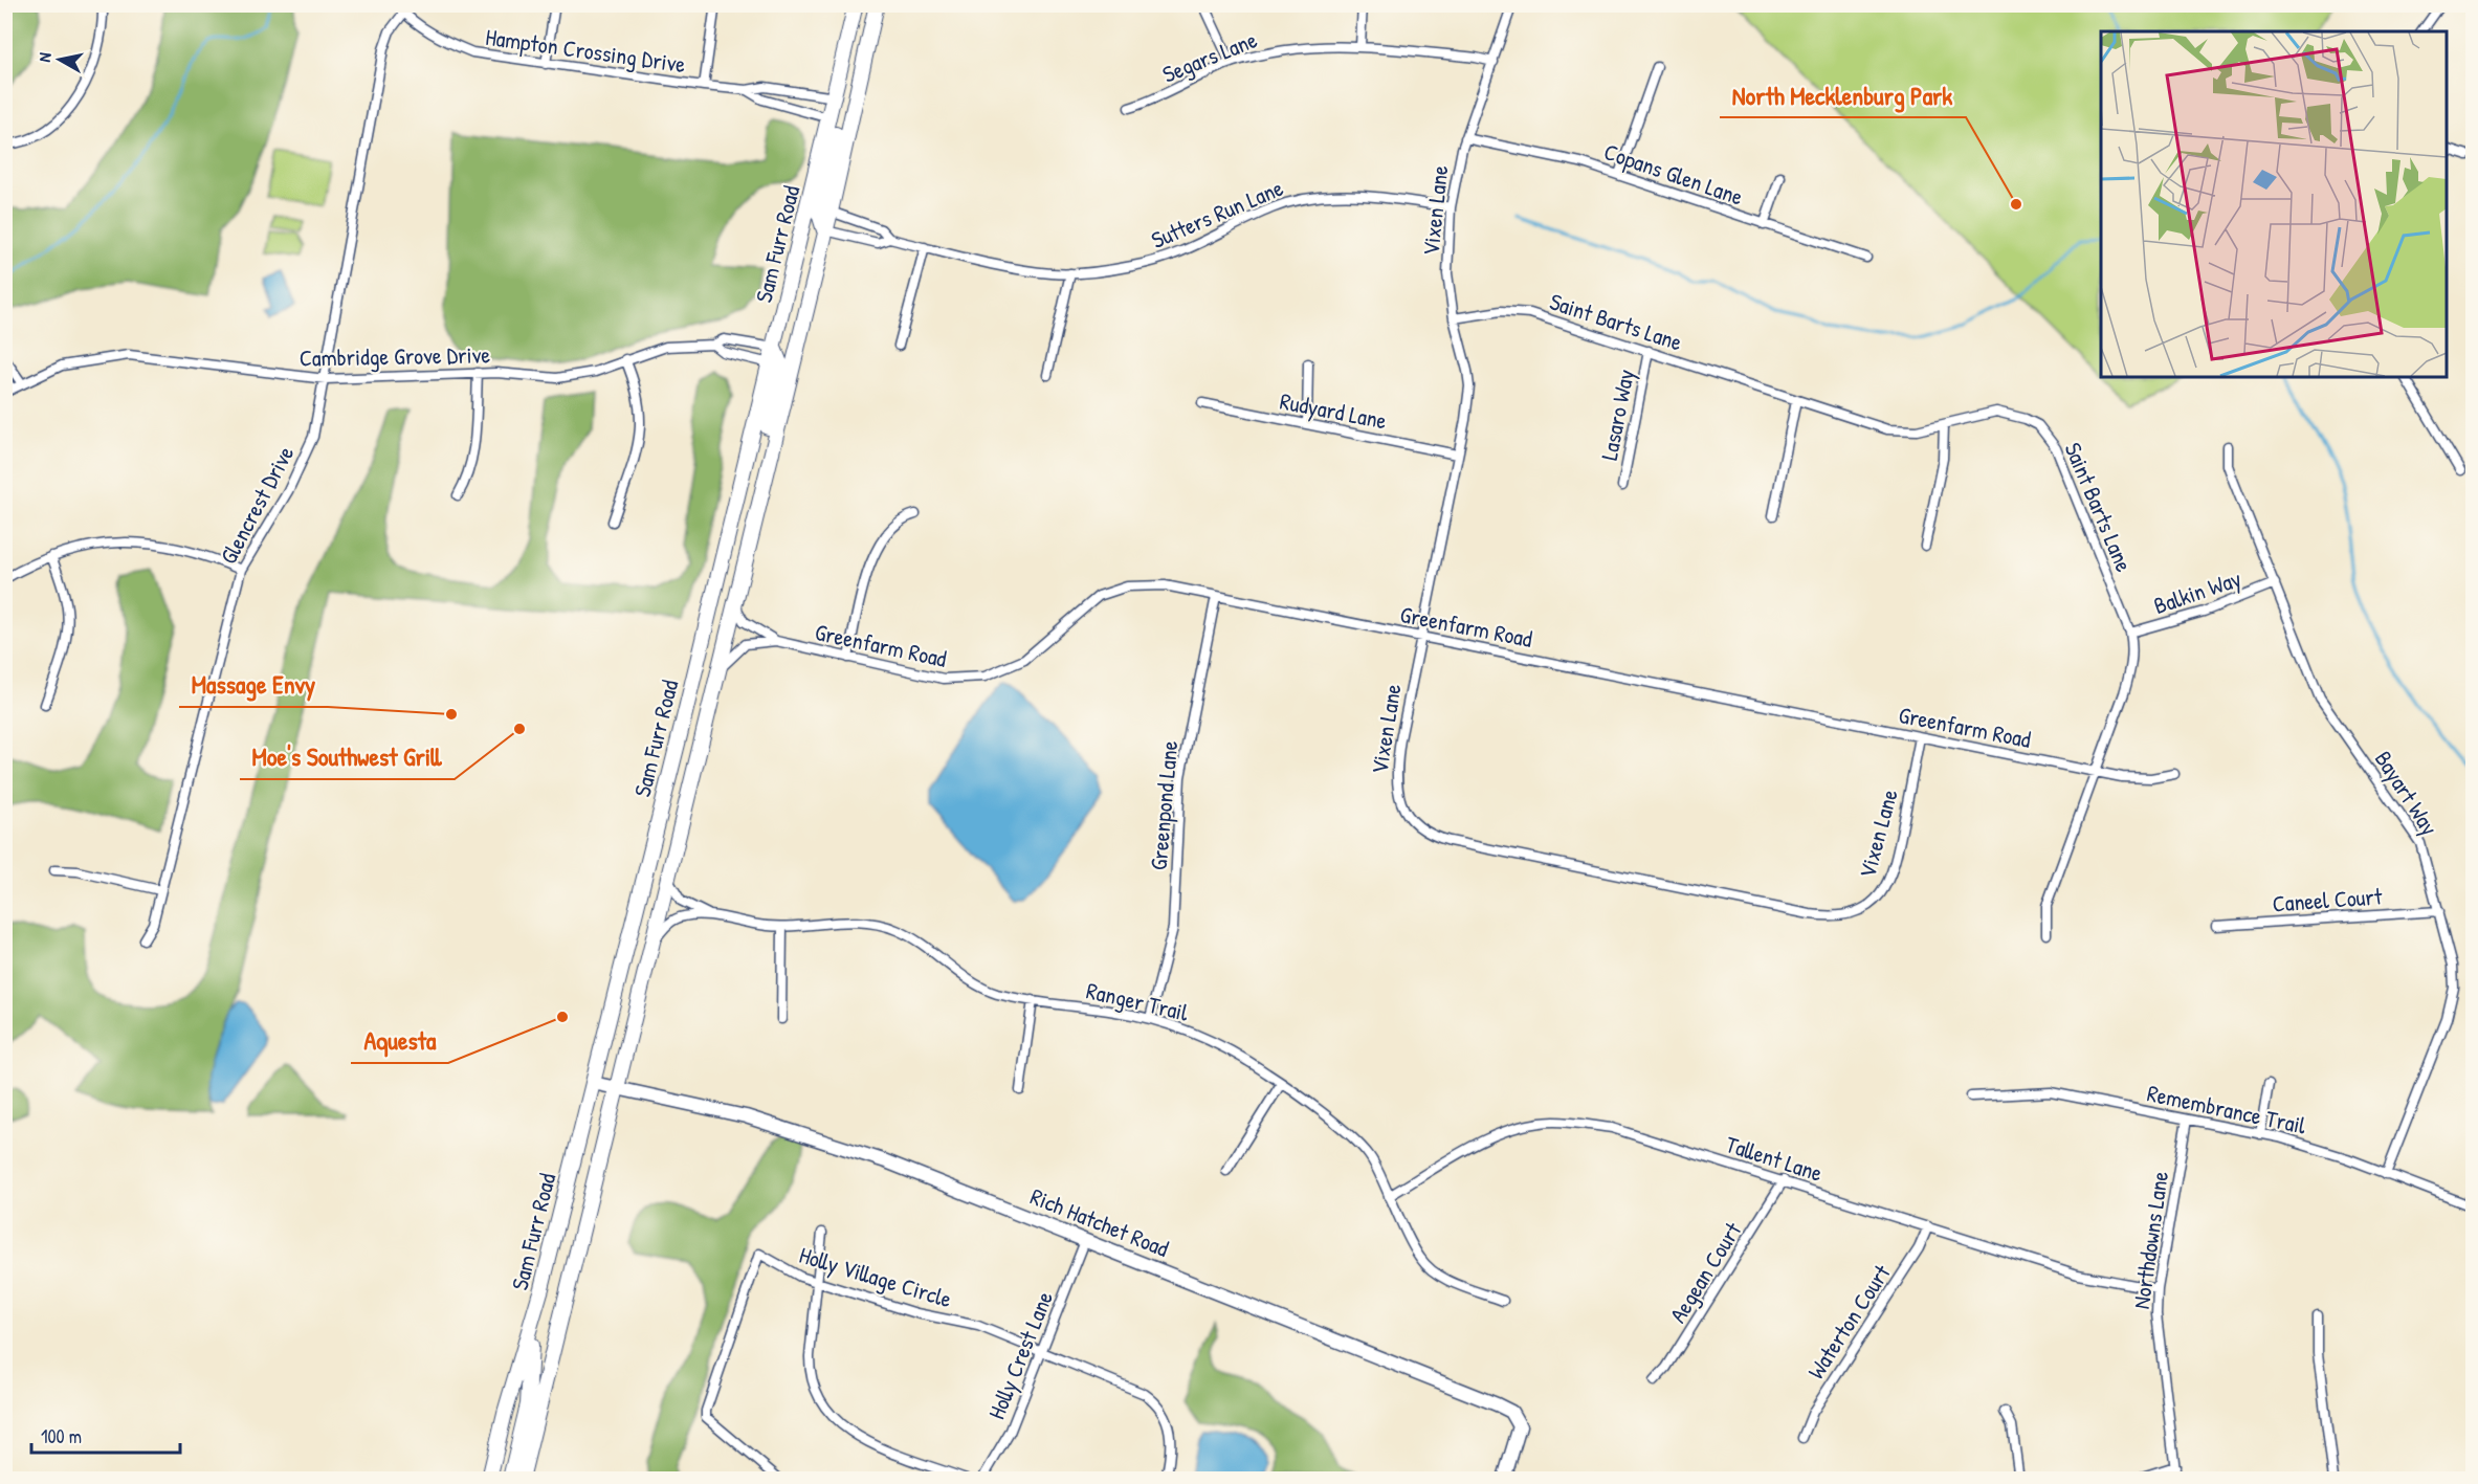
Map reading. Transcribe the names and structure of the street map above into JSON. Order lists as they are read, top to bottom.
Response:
{
  "streets": {
    "main road": ["Sam Furr Road"],
    "street": [
      "Hampton Crossing Drive",
      "Segars Lane",
      "Copans Glen Lane",
      "Vixen Lane",
      "Sutters Run Lane",
      "Saint Barts Lane",
      "Cambridge Grove Drive",
      "Rudyard Lane",
      "Lasaro Way",
      "Glencrest Drive",
      "Balkin Way",
      "Greenfarm Road",
      "Bayart Way",
      "Greenpond Lane",
      "Caneel Court",
      "Ranger Trail",
      "Remembrance Trail",
      "Tallent Lane",
      "Rich Hatchet Road",
      "Northdowns Lane",
      "Aegean Court",
      "Holly Village Circle",
      "Waterton Court",
      "Holly Crest Lane"
    ]
  },
  "crossings": [
    ["Hampton Crossing Drive", "Sam Furr Road"],
    ["Hampton Crossing Drive", "Glencrest Drive"],
    ["Segars Lane", "Vixen Lane"],
    ["Copans Glen Lane", "Vixen Lane"],
    ["Vixen Lane", "Sutters Run Lane"],
    ["Vixen Lane", "Saint Barts Lane"],
    ["Vixen Lane", "Rudyard Lane"],
    ["Vixen Lane", "Greenfarm Road"],
    ["Sutters Run Lane", "Sam Furr Road"],
    ["Sam Furr Road", "Cambridge Grove Drive"],
    ["Sam Furr Road", "Greenfarm Road"],
    ["Sam Furr Road", "Ranger Trail"],
    ["Sam Furr Road", "Rich Hatchet Road"],
    ["Saint Barts Lane", "Lasaro Way"],
    ["Saint Barts Lane", "Balkin Way"],
    ["Saint Barts Lane", "Greenfarm Road"],
    ["Cambridge Grove Drive", "Glencrest Drive"],
    ["Balkin Way", "Bayart Way"],
    ["Greenfarm Road", "Greenpond Lane"],
    ["Bayart Way", "Caneel Court"],
    ["Bayart Way", "Remembrance Trail"],
    ["Greenpond Lane", "Ranger Trail"],
    ["Ranger Trail", "Tallent Lane"],
    ["Remembrance Trail", "Northdowns Lane"],
    ["Tallent Lane", "Northdowns Lane"],
    ["Tallent Lane", "Aegean Court"],
    ["Tallent Lane", "Waterton Court"],
    ["Rich Hatchet Road", "Holly Crest Lane"],
    ["Holly Village Circle", "Holly Crest Lane"]
  ],
  "places": [
    "North Mecklenburg Park",
    "Massage Envy",
    "Moe's Southwest Grill",
    "Aquesta"
  ],
  "scale_bar": "100 m",
  "north": "left"
}
